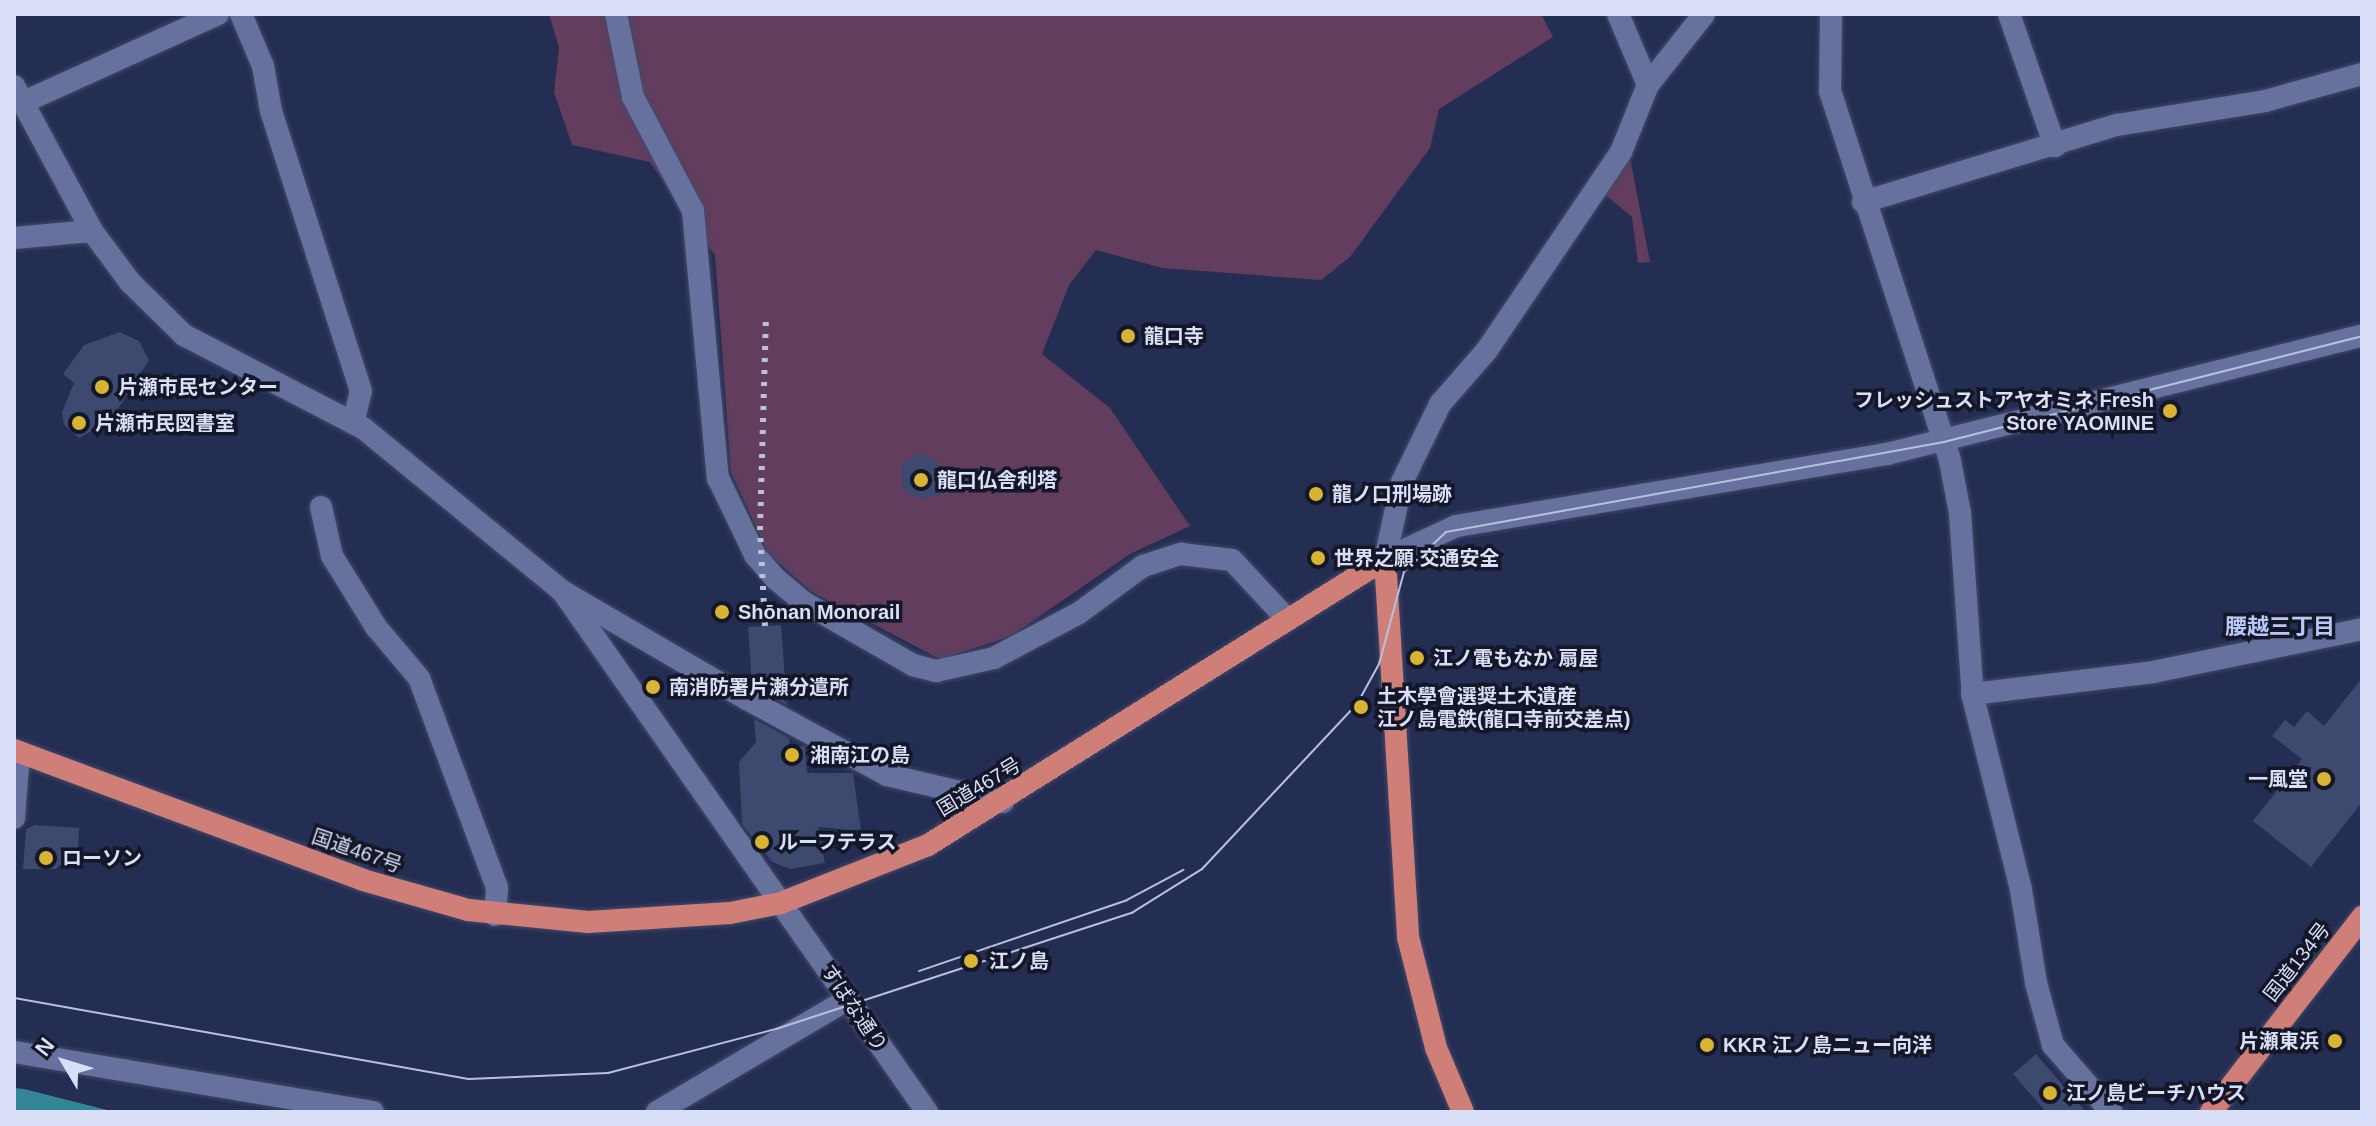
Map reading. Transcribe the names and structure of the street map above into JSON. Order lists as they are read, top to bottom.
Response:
{
  "streets": {
    "highway": ["国道467号", "国道134号"],
    "street": ["すばな通り"]
  },
  "crossings": [
    ["国道467号", "すばな通り"]
  ],
  "districts": ["腰越三丁目"],
  "places": [
    "龍口寺",
    "片瀬市民センター",
    "フレッシュストアヤオミネ Fresh Store YAOMINE",
    "片瀬市民図書室",
    "龍口仏舎利塔",
    "龍ノ口刑場跡",
    "世界之願 交通安全",
    "Shōnan Monorail",
    "江ノ電もなか 扇屋",
    "南消防署片瀬分遣所",
    "土木學會選奨土木遺産 江ノ島電鉄(龍口寺前交差点)",
    "湘南江の島",
    "一風堂",
    "ルーフテラス",
    "ローソン",
    "江ノ島",
    "片瀬東浜",
    "KKR 江ノ島ニュー向洋",
    "江ノ島ビーチハウス"
  ],
  "north": "top left"
}
